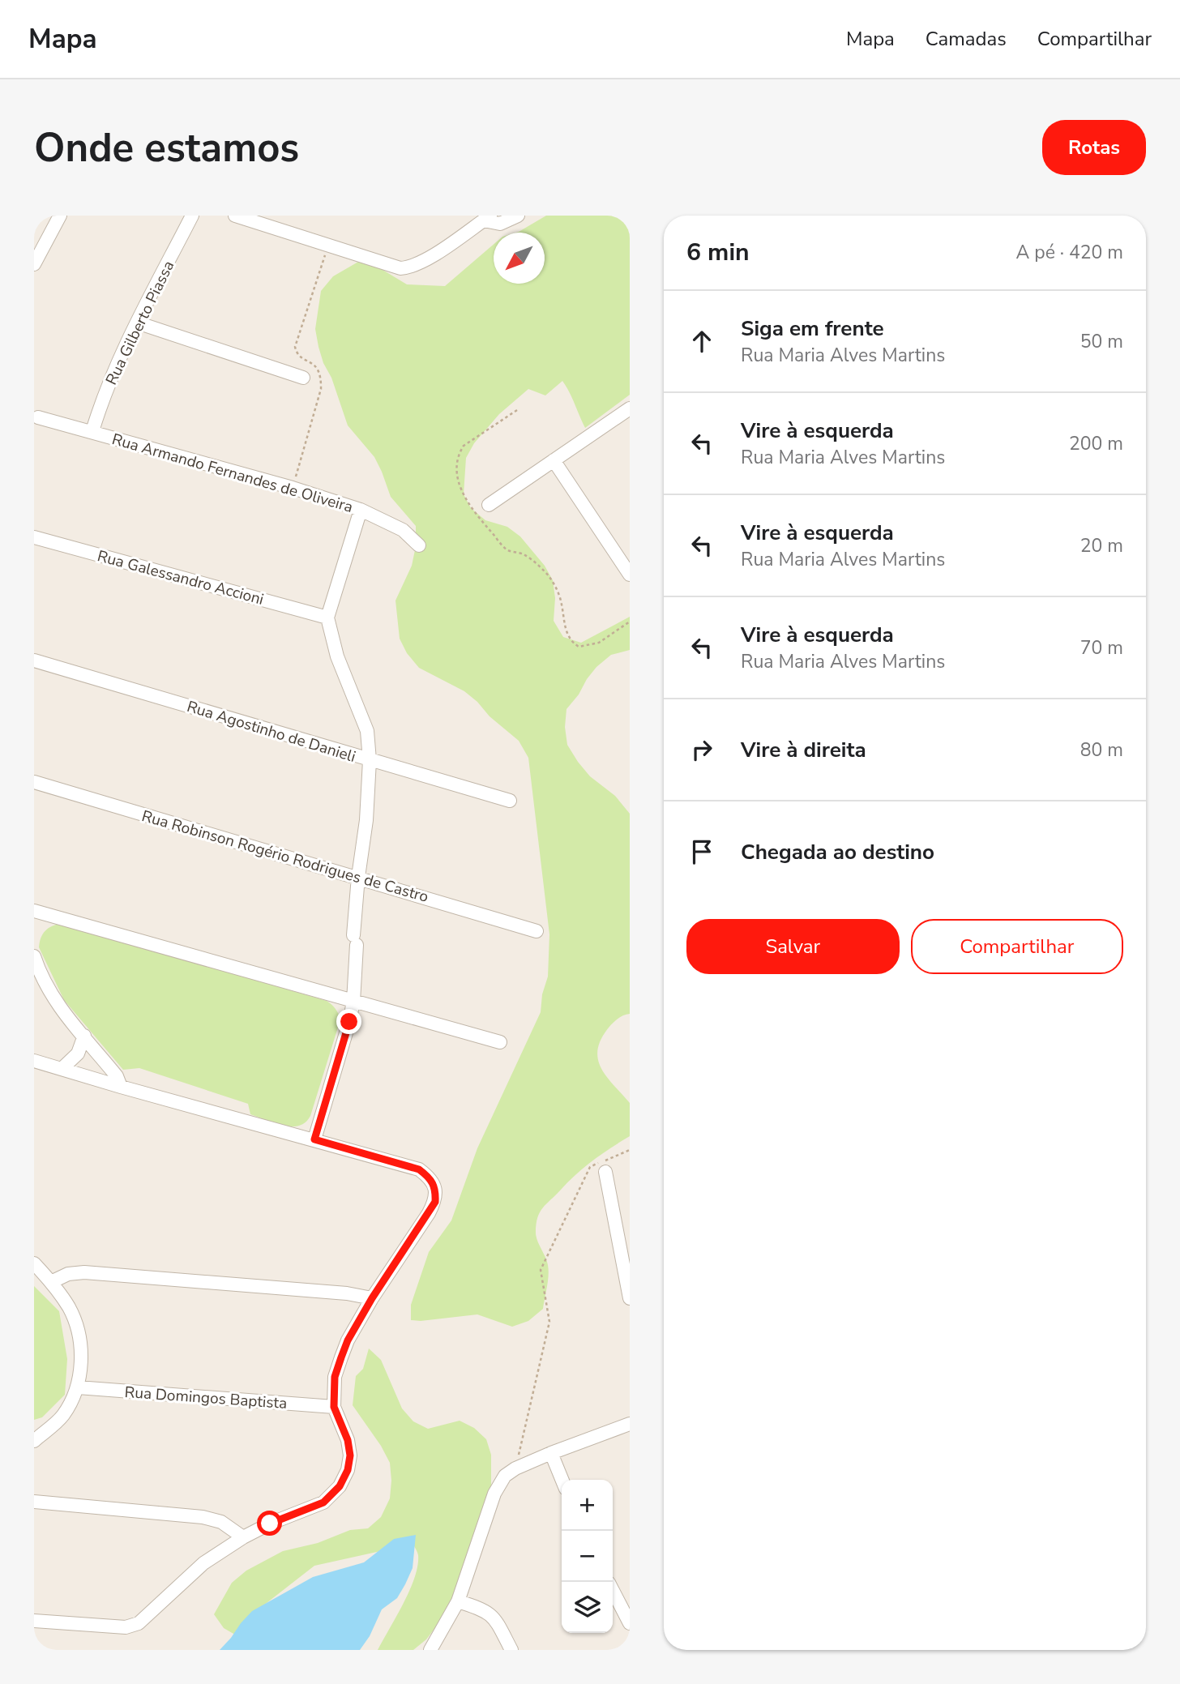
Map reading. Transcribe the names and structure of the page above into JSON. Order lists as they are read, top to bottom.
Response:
{
  "streets": {
    "street": [
      "Rua Gilberto Piassa",
      "Rua Armando Fernandes de Oliveira",
      "Rua Galessandro Accioni",
      "Rua Agostinho de Danieli",
      "Rua Robinson Rogério Rodrigues de Castro",
      "Rua Domingos Baptista"
    ]
  },
  "crossings": [
    ["Rua Gilberto Piassa", "Rua Armando Fernandes de Oliveira"]
  ],
  "north": "bottom left",
  "page": {
    "header": "Mapa",
    "nav": ["Mapa", "Camadas", "Compartilhar"],
    "buttons": [
      "Rotas",
      ["Salvar", "Compartilhar"]
    ],
    "title": "Onde estamos",
    "heading": ["6 min", "A pé · 420 m"],
    "list": [
      ["Siga em frente", "Rua Maria Alves Martins", "50 m"],
      ["Vire à esquerda", "Rua Maria Alves Martins", "200 m"],
      ["Vire à esquerda", "Rua Maria Alves Martins", "20 m"],
      ["Vire à esquerda", "Rua Maria Alves Martins", "70 m"],
      ["Vire à direita", "80 m"],
      "Chegada ao destino"
    ],
    "map_buttons": ["+", "−"]
  }
}
